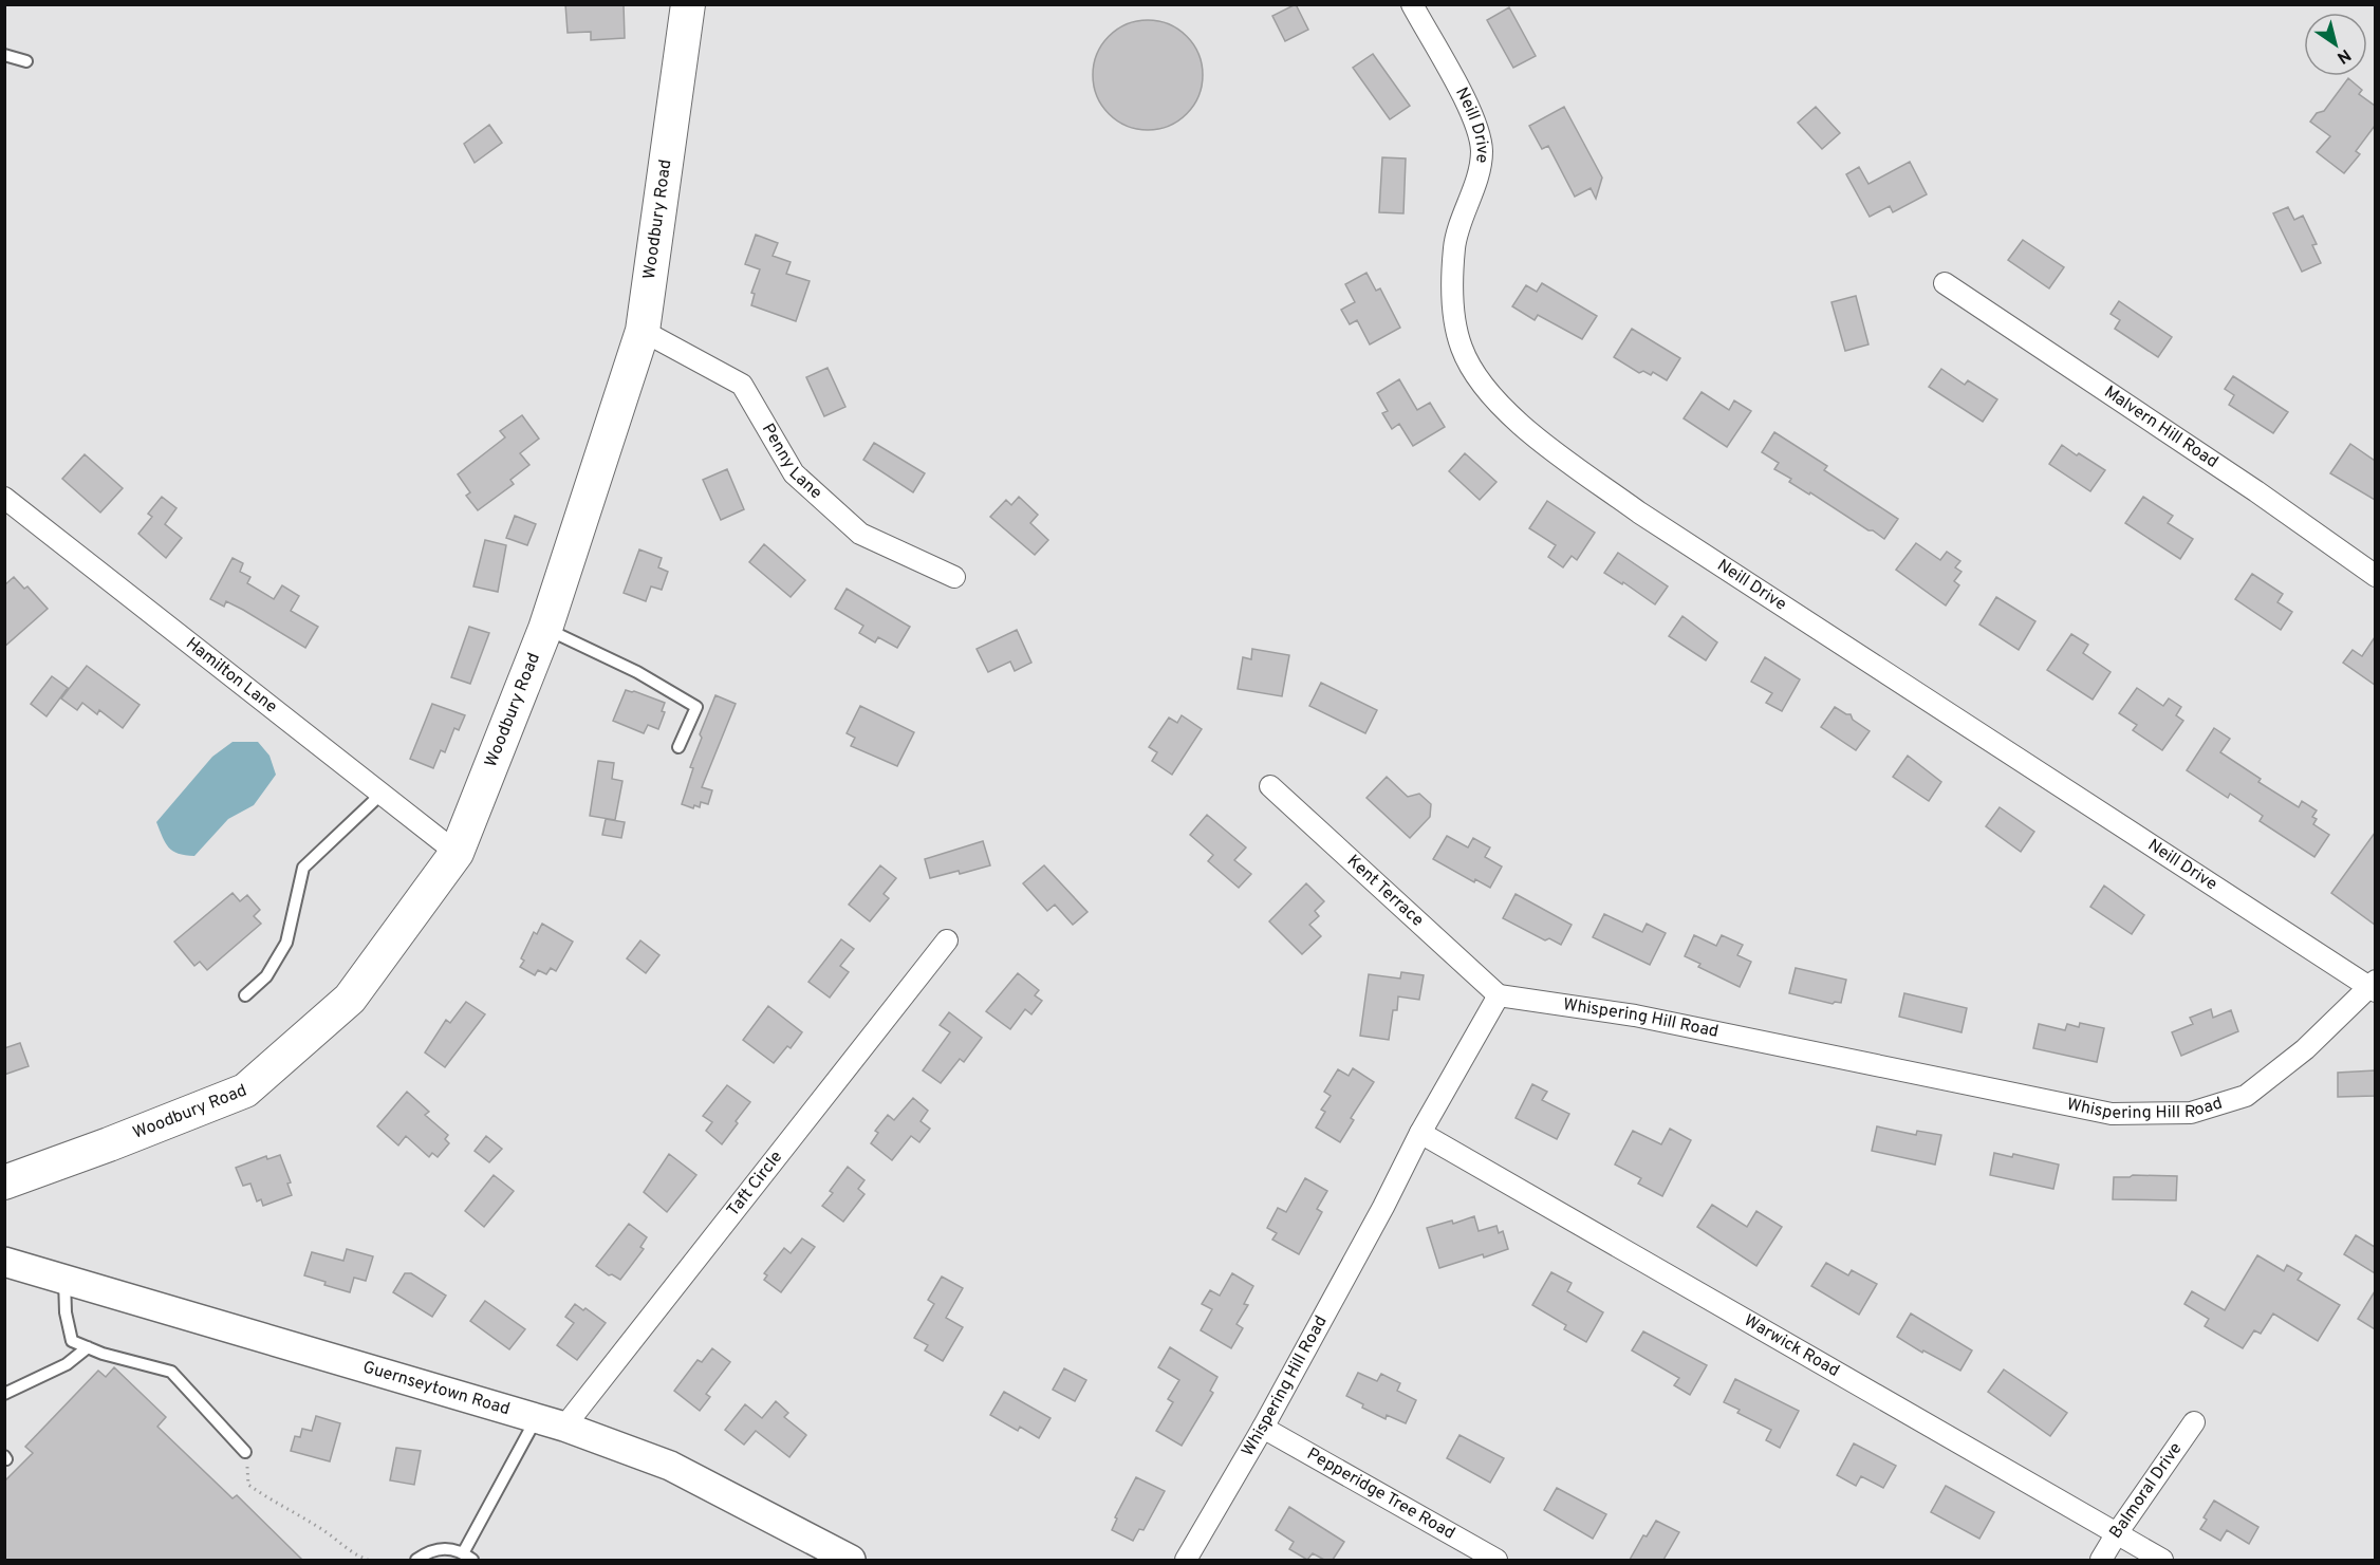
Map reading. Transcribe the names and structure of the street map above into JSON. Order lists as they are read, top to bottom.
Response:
{
  "streets": {
    "main road": ["Woodbury Road"],
    "street": [
      "Neill Drive",
      "Malvern Hill Road",
      "Penny Lane",
      "Hamilton Lane",
      "Kent Terrace",
      "Whispering Hill Road",
      "Taft Circle",
      "Warwick Road",
      "Guernseytown Road",
      "Balmoral Drive",
      "Pepperidge Tree Road"
    ]
  },
  "crossings": [
    ["Neill Drive", "Whispering Hill Road"],
    ["Woodbury Road", "Penny Lane"],
    ["Woodbury Road", "Hamilton Lane"],
    ["Kent Terrace", "Whispering Hill Road"],
    ["Whispering Hill Road", "Warwick Road"],
    ["Whispering Hill Road", "Pepperidge Tree Road"],
    ["Taft Circle", "Guernseytown Road"],
    ["Warwick Road", "Balmoral Drive"]
  ],
  "north": "bottom right"
}
